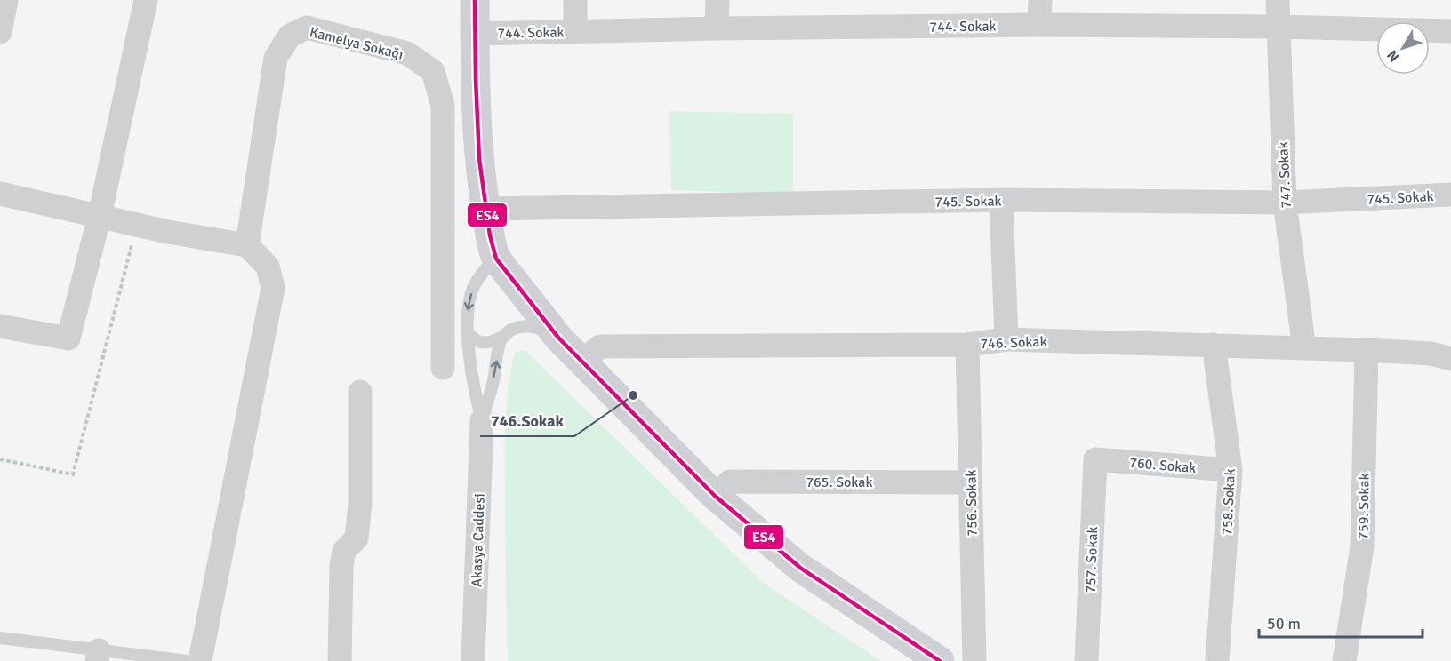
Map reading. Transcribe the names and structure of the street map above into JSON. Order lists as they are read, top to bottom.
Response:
{
  "streets": {
    "street": [
      "744. Sokak",
      "Kamelya Sokağı",
      "747. Sokak",
      "745. Sokak",
      "746. Sokak",
      "760. Sokak",
      "765. Sokak",
      "758. Sokak",
      "756. Sokak",
      "759. Sokak",
      "Akasya Caddesi",
      "757. Sokak"
    ]
  },
  "crossings": [
    ["744. Sokak", "747. Sokak"],
    ["747. Sokak", "745. Sokak"],
    ["747. Sokak", "746. Sokak"],
    ["746. Sokak", "758. Sokak"],
    ["746. Sokak", "756. Sokak"],
    ["746. Sokak", "759. Sokak"],
    ["760. Sokak", "758. Sokak"],
    ["760. Sokak", "757. Sokak"],
    ["765. Sokak", "756. Sokak"]
  ],
  "places": ["746.Sokak"],
  "lines": ["transit line ES4"],
  "scale_bar": "50 m",
  "north": "bottom left"
}
